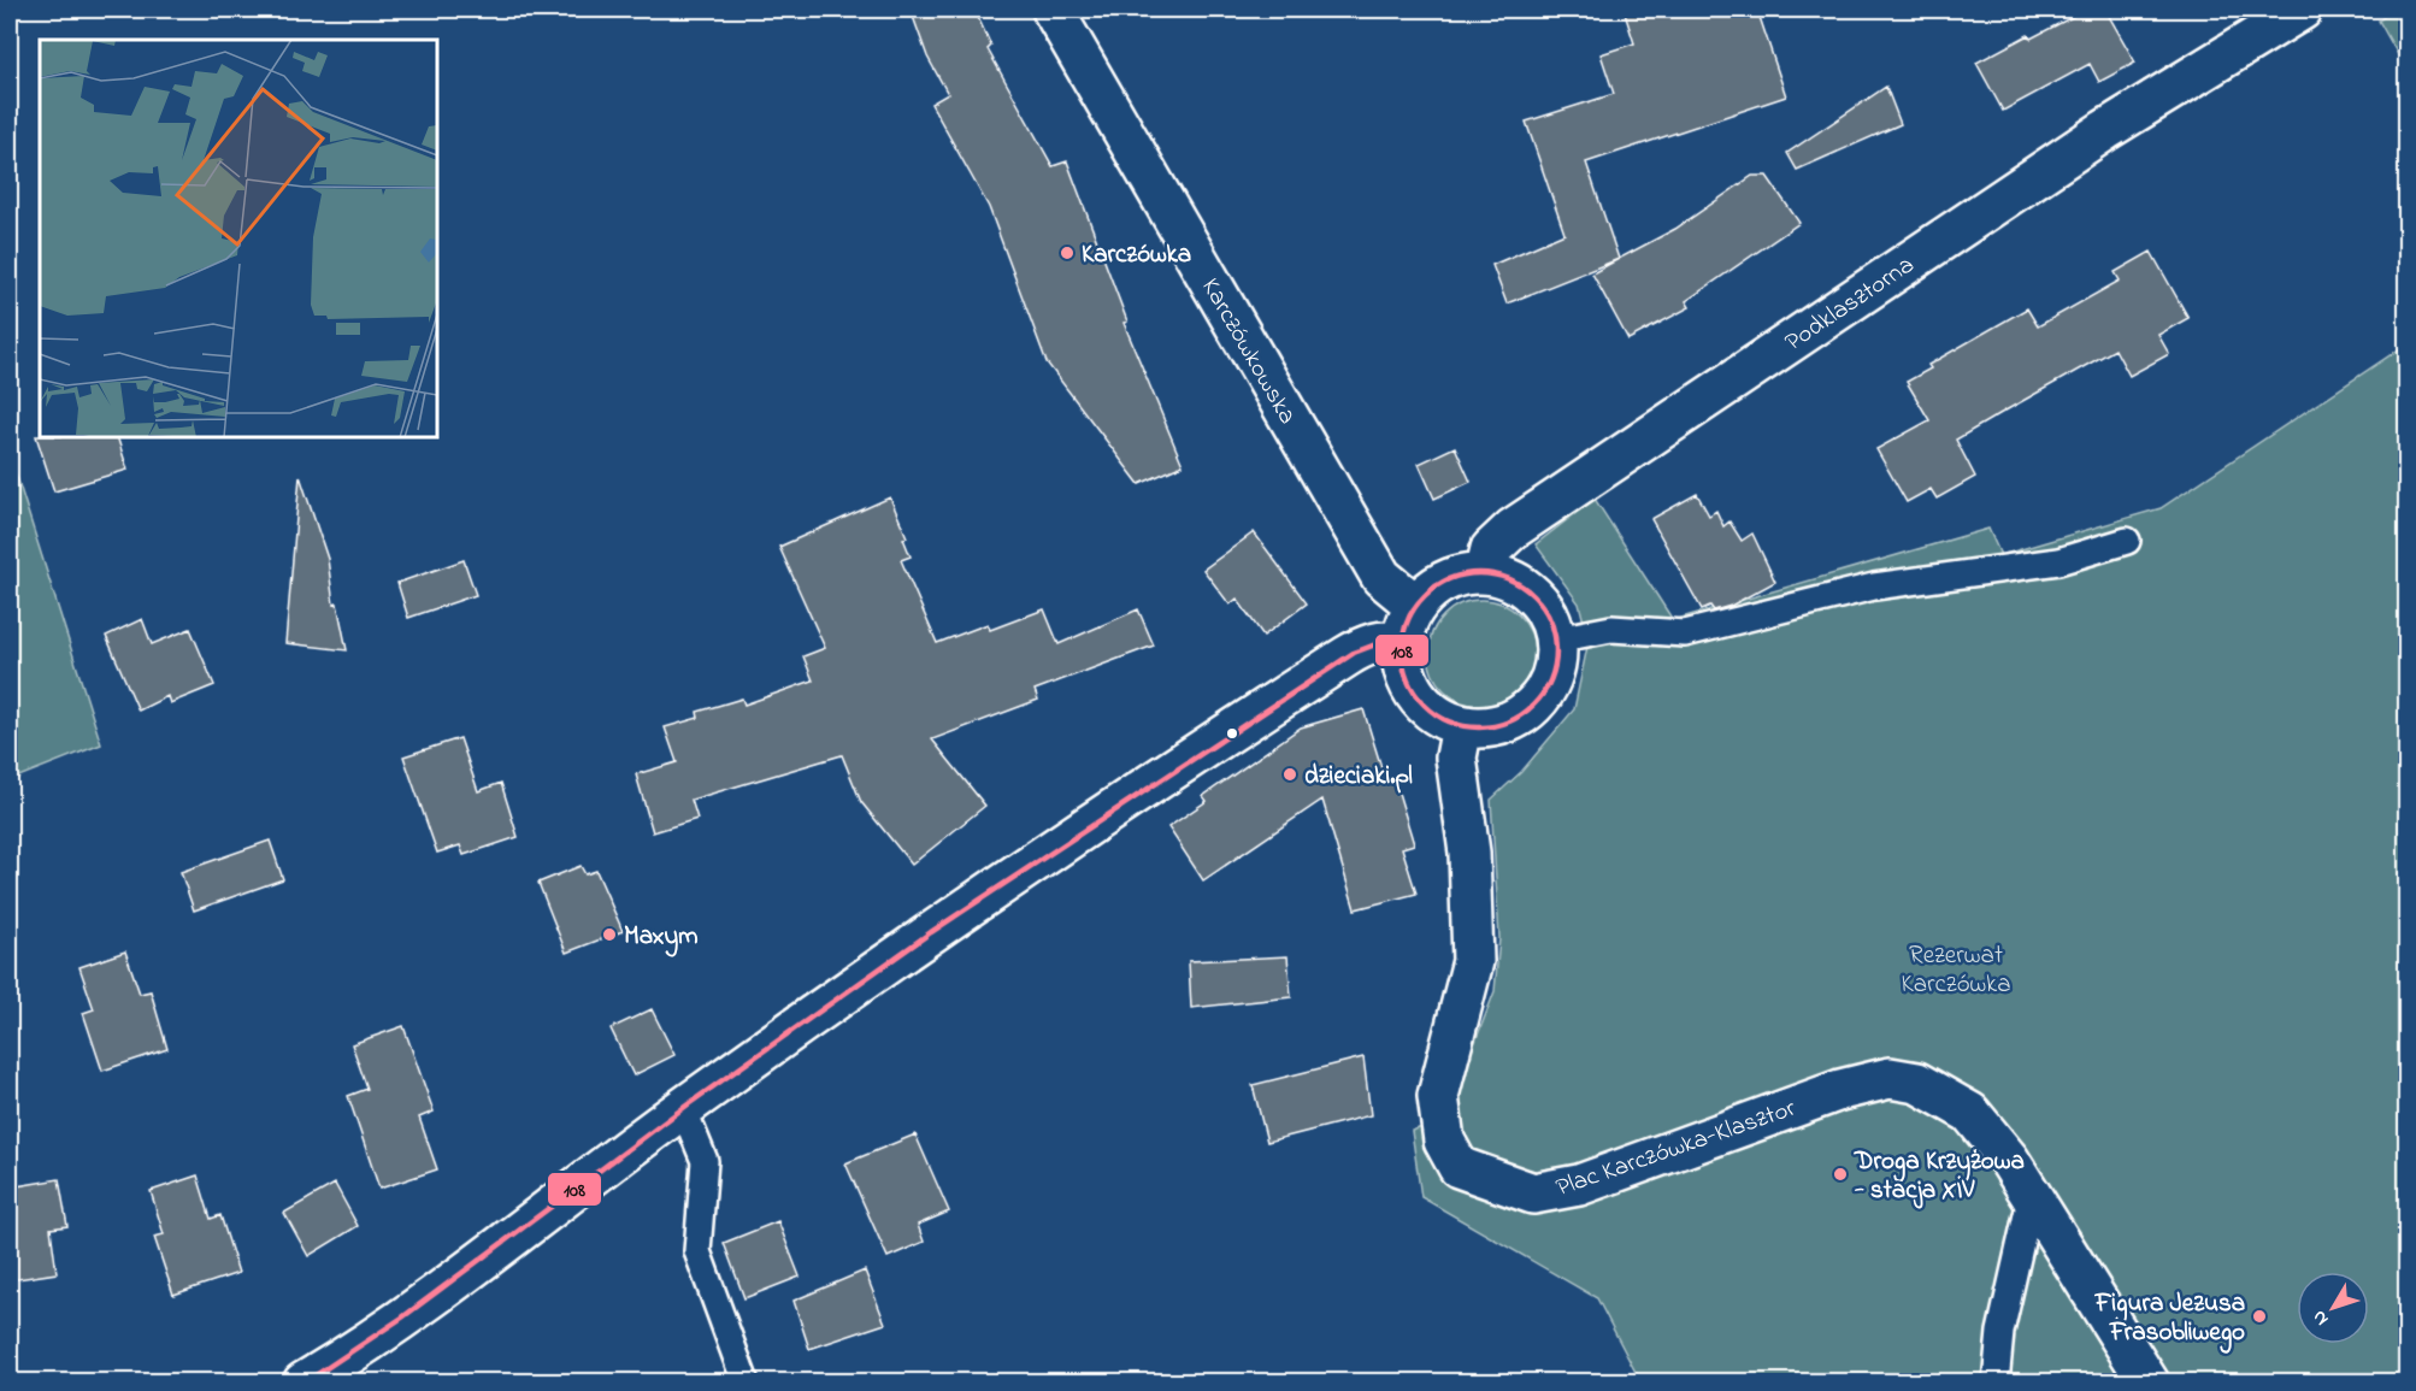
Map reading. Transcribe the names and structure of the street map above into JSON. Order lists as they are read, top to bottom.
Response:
{
  "streets": {
    "street": ["Podklasztorna", "Karczówkowska", "Plac Karczówka-Klasztor"]
  },
  "crossings": [
    ["Podklasztorna", "Karczówkowska"],
    ["Podklasztorna", "Plac Karczówka-Klasztor"],
    ["Karczówkowska", "Plac Karczówka-Klasztor"]
  ],
  "parks": ["Rezerwat Karczówka"],
  "places": [
    "Karczówka",
    "dzieciaki.pl",
    "Maxym",
    "Droga Krzyżowa - stacja XIV",
    "Figura Jezusa Frasobliwego"
  ],
  "lines": ["transit line 108"],
  "north": "bottom left"
}
